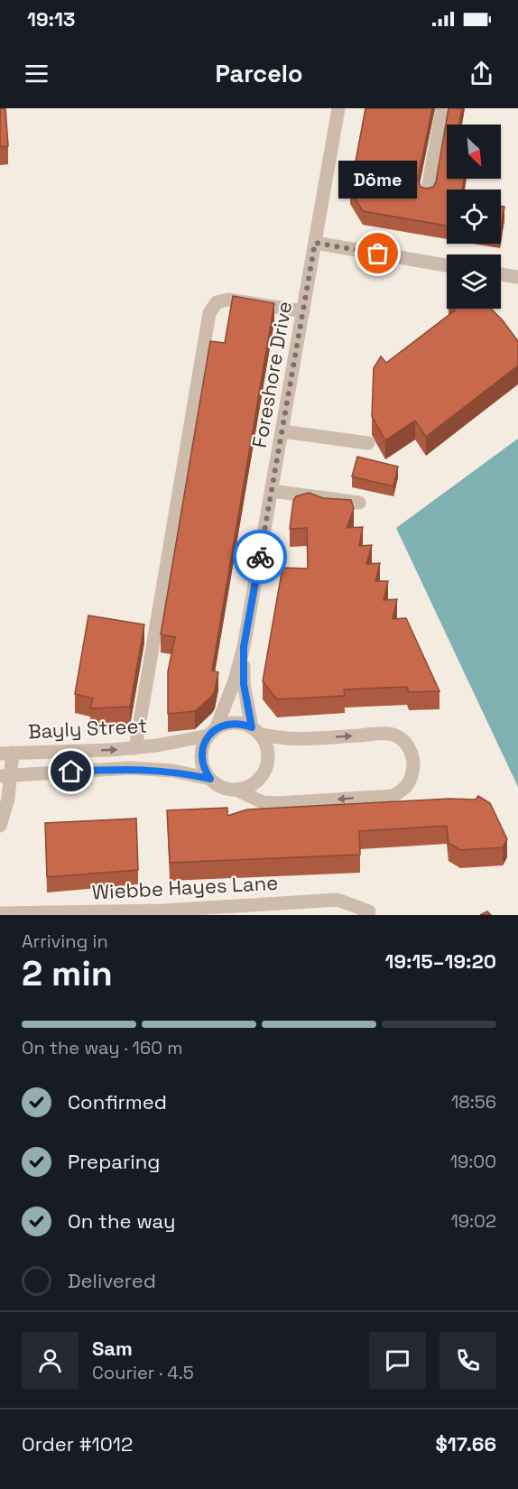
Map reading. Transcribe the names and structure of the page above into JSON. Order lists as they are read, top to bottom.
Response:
{
  "streets": {
    "street": ["Foreshore Drive", "Bayly Street", "Wiebbe Hayes Lane"]
  },
  "crossings": [
    ["Foreshore Drive", "Bayly Street"]
  ],
  "places": ["Dôme"],
  "north": "bottom right",
  "page": {
    "status": "19:13",
    "header": "Parcelo",
    "bubble": "Dôme",
    "heading": ["2 min", "Arriving in", "19:15–19:20"],
    "panel": [
      "Sam",
      "Courier · 4.5",
      "Order #1012",
      "$17.66"
    ],
    "bar": "On the way · 160 m",
    "list": [
      ["Confirmed", "18:56"],
      ["Preparing", "19:00"],
      ["On the way", "19:02"],
      "Delivered"
    ]
  }
}
